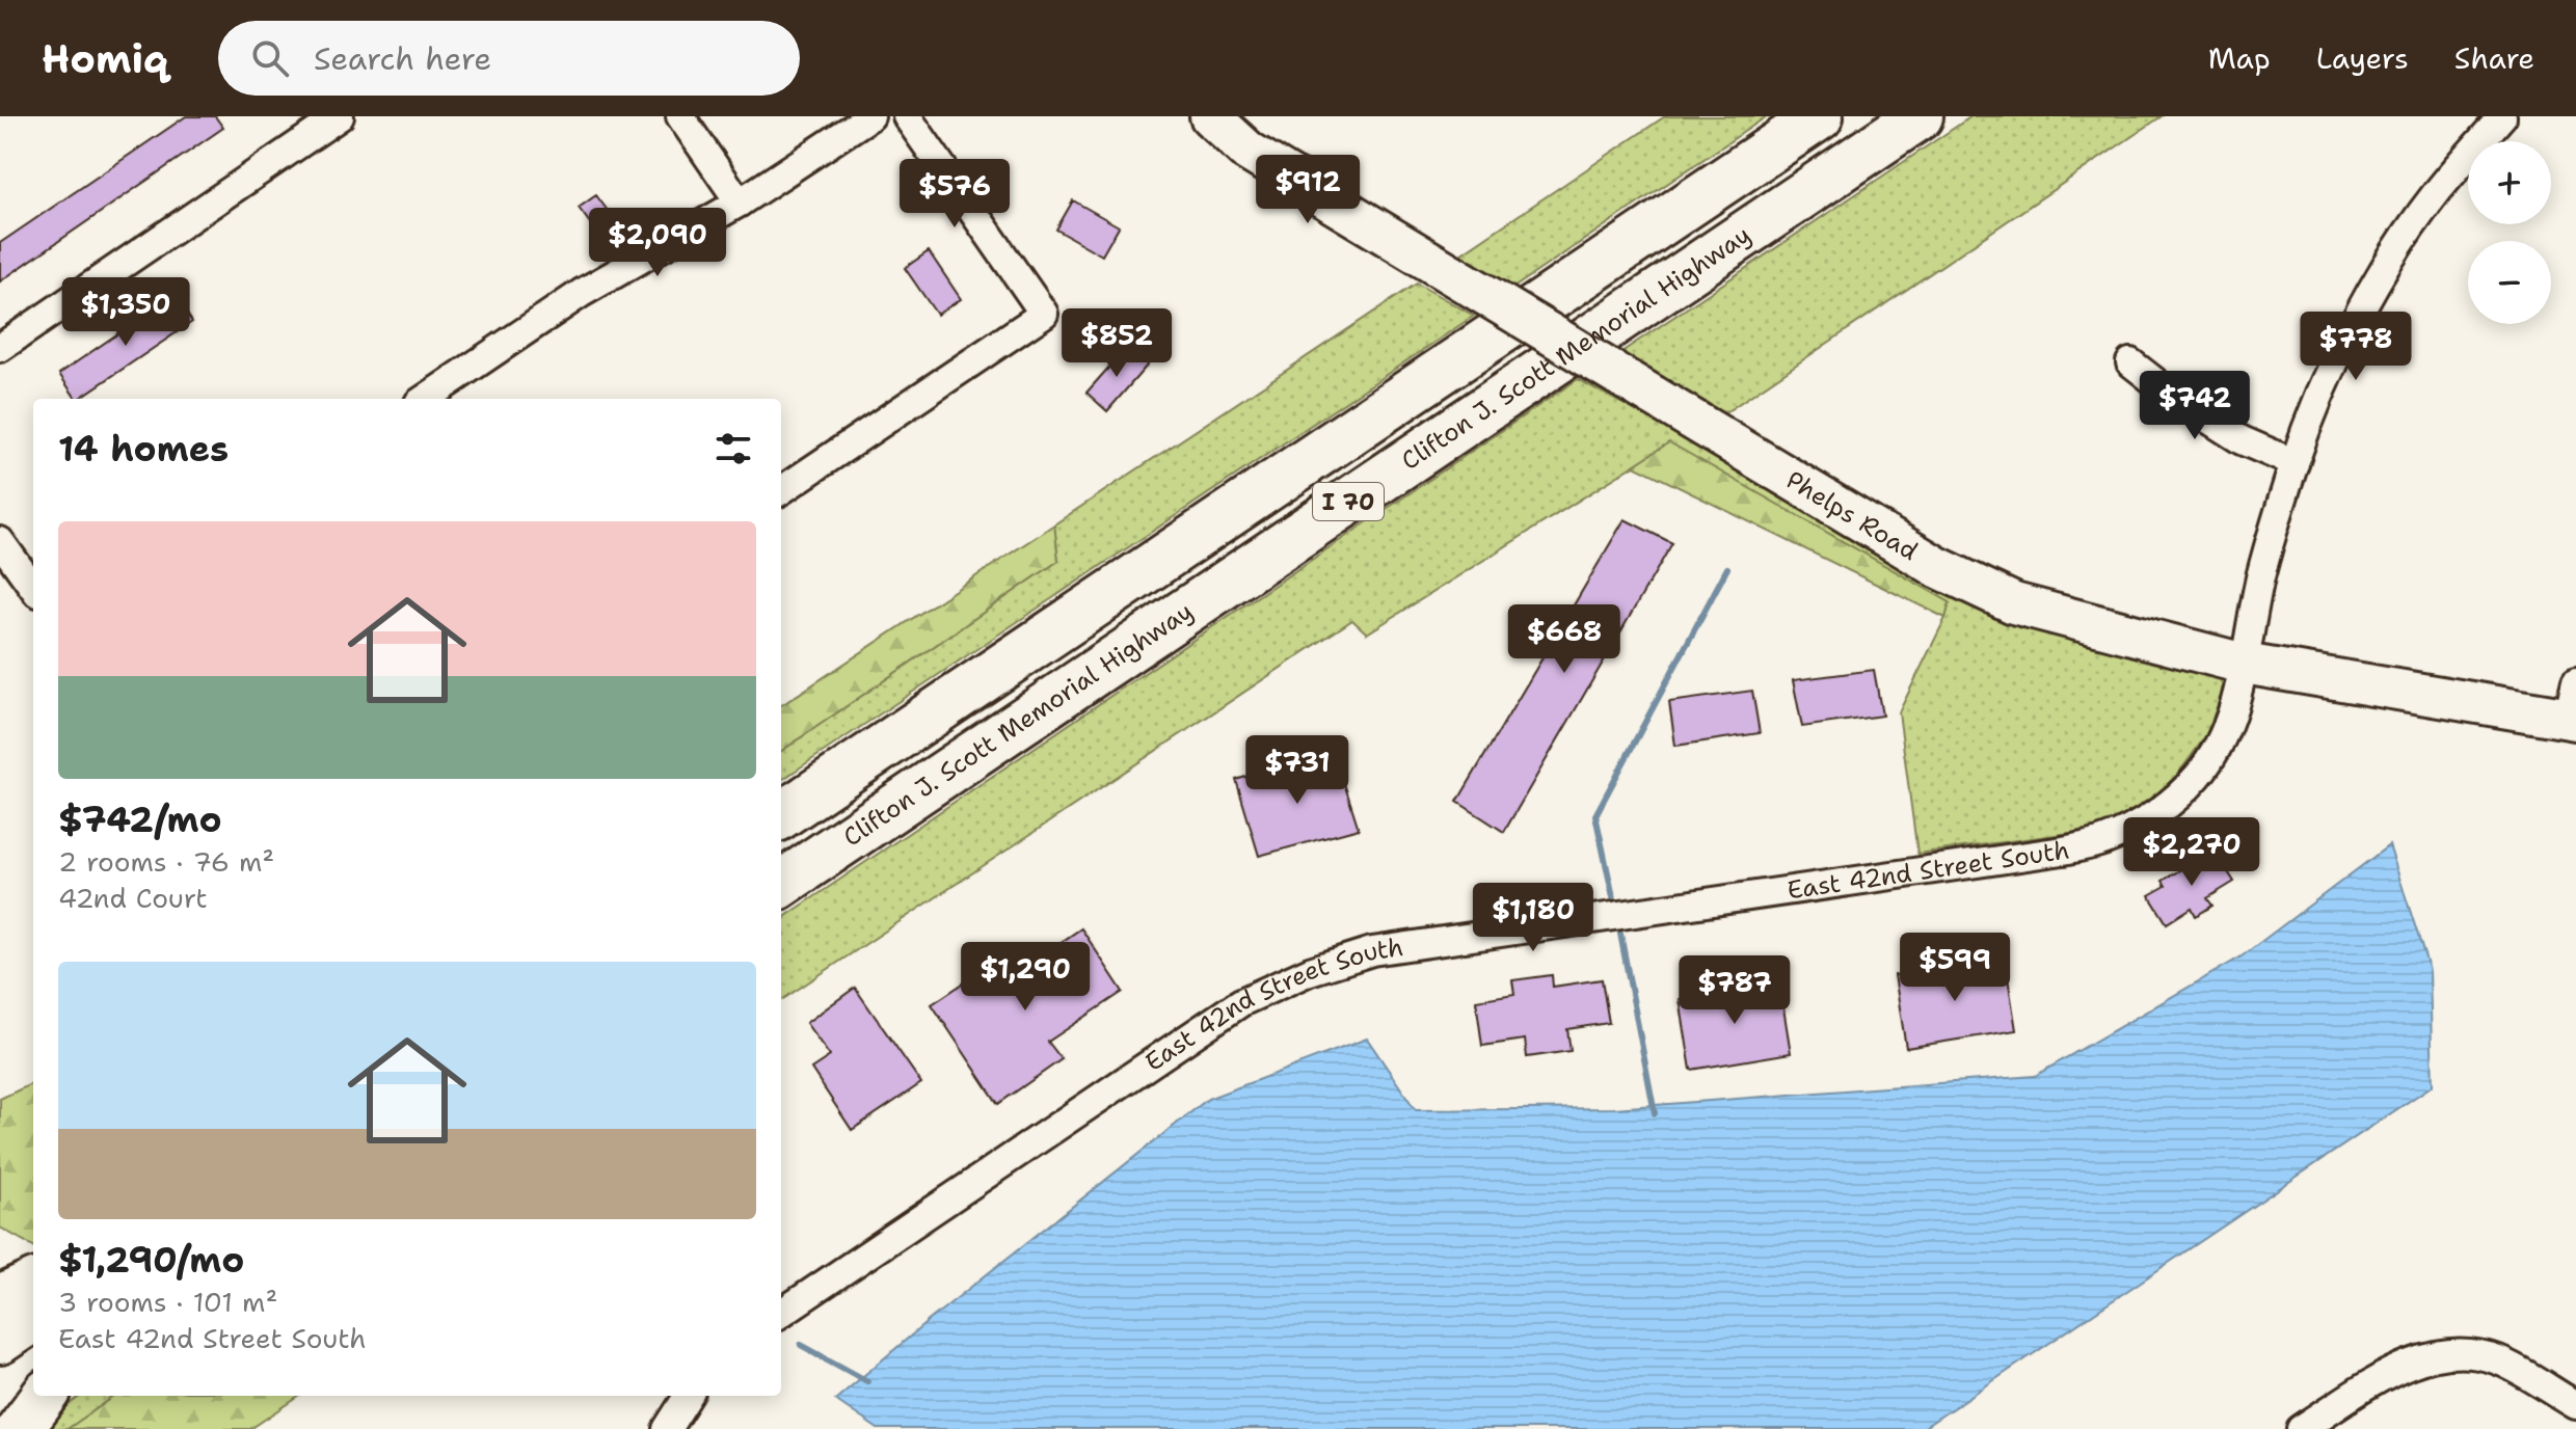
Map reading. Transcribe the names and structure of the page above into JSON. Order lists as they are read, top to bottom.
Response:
{
  "streets": {
    "highway": ["Clifton J. Scott Memorial Highway", "I 70"],
    "street": ["Phelps Road", "East 42nd Street South"]
  },
  "crossings": [
    ["Phelps Road", "East 42nd Street South"]
  ],
  "page": {
    "header": "Homiq",
    "search": "Search here",
    "nav": ["Map", "Layers", "Share"],
    "map_buttons": ["+", "−"],
    "price": [
      "$912",
      "$576",
      "$2,090",
      "$1,350",
      "$852",
      "$778",
      "$742",
      "$668",
      "$731",
      "$2,270",
      "$1,180",
      "$599",
      "$1,290",
      "$787"
    ],
    "heading": "14 homes",
    "list": [
      {
        "name": "$742/mo",
        "note": "2 rooms · 76 m² · 42nd Court"
      },
      {
        "name": "$1,290/mo",
        "note": "3 rooms · 101 m² · East 42nd Street South"
      }
    ]
  }
}
